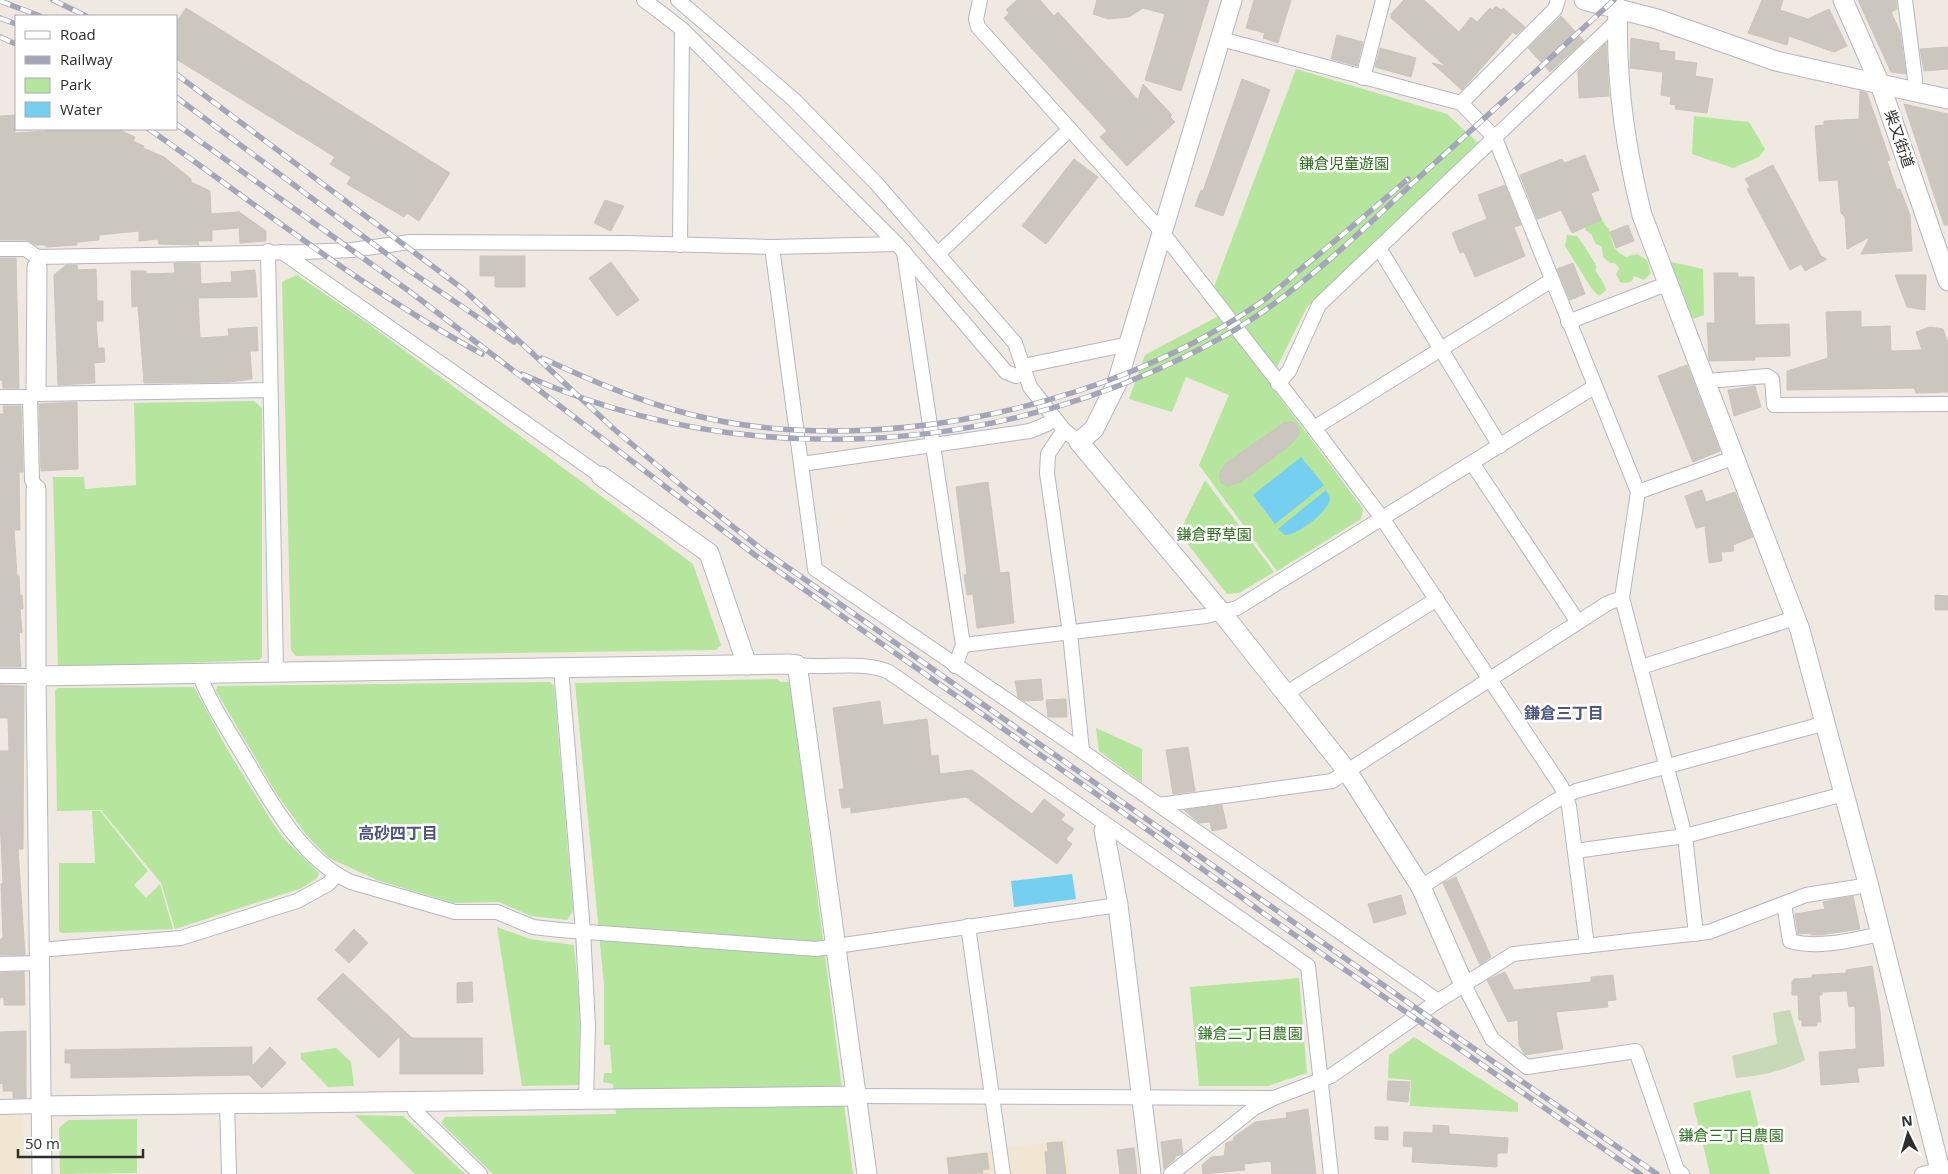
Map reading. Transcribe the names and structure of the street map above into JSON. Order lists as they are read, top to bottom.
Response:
{
  "streets": {
    "street": ["柴又街道"]
  },
  "districts": ["鎌倉三丁目", "高砂四丁目"],
  "parks": [
    "鎌倉児童遊園",
    "鎌倉野草園",
    "鎌倉二丁目農園",
    "鎌倉三丁目農園"
  ],
  "legend": [
    "Road",
    "Railway",
    "Park",
    "Water"
  ],
  "scale_bar": "50 m",
  "north": "top"
}
